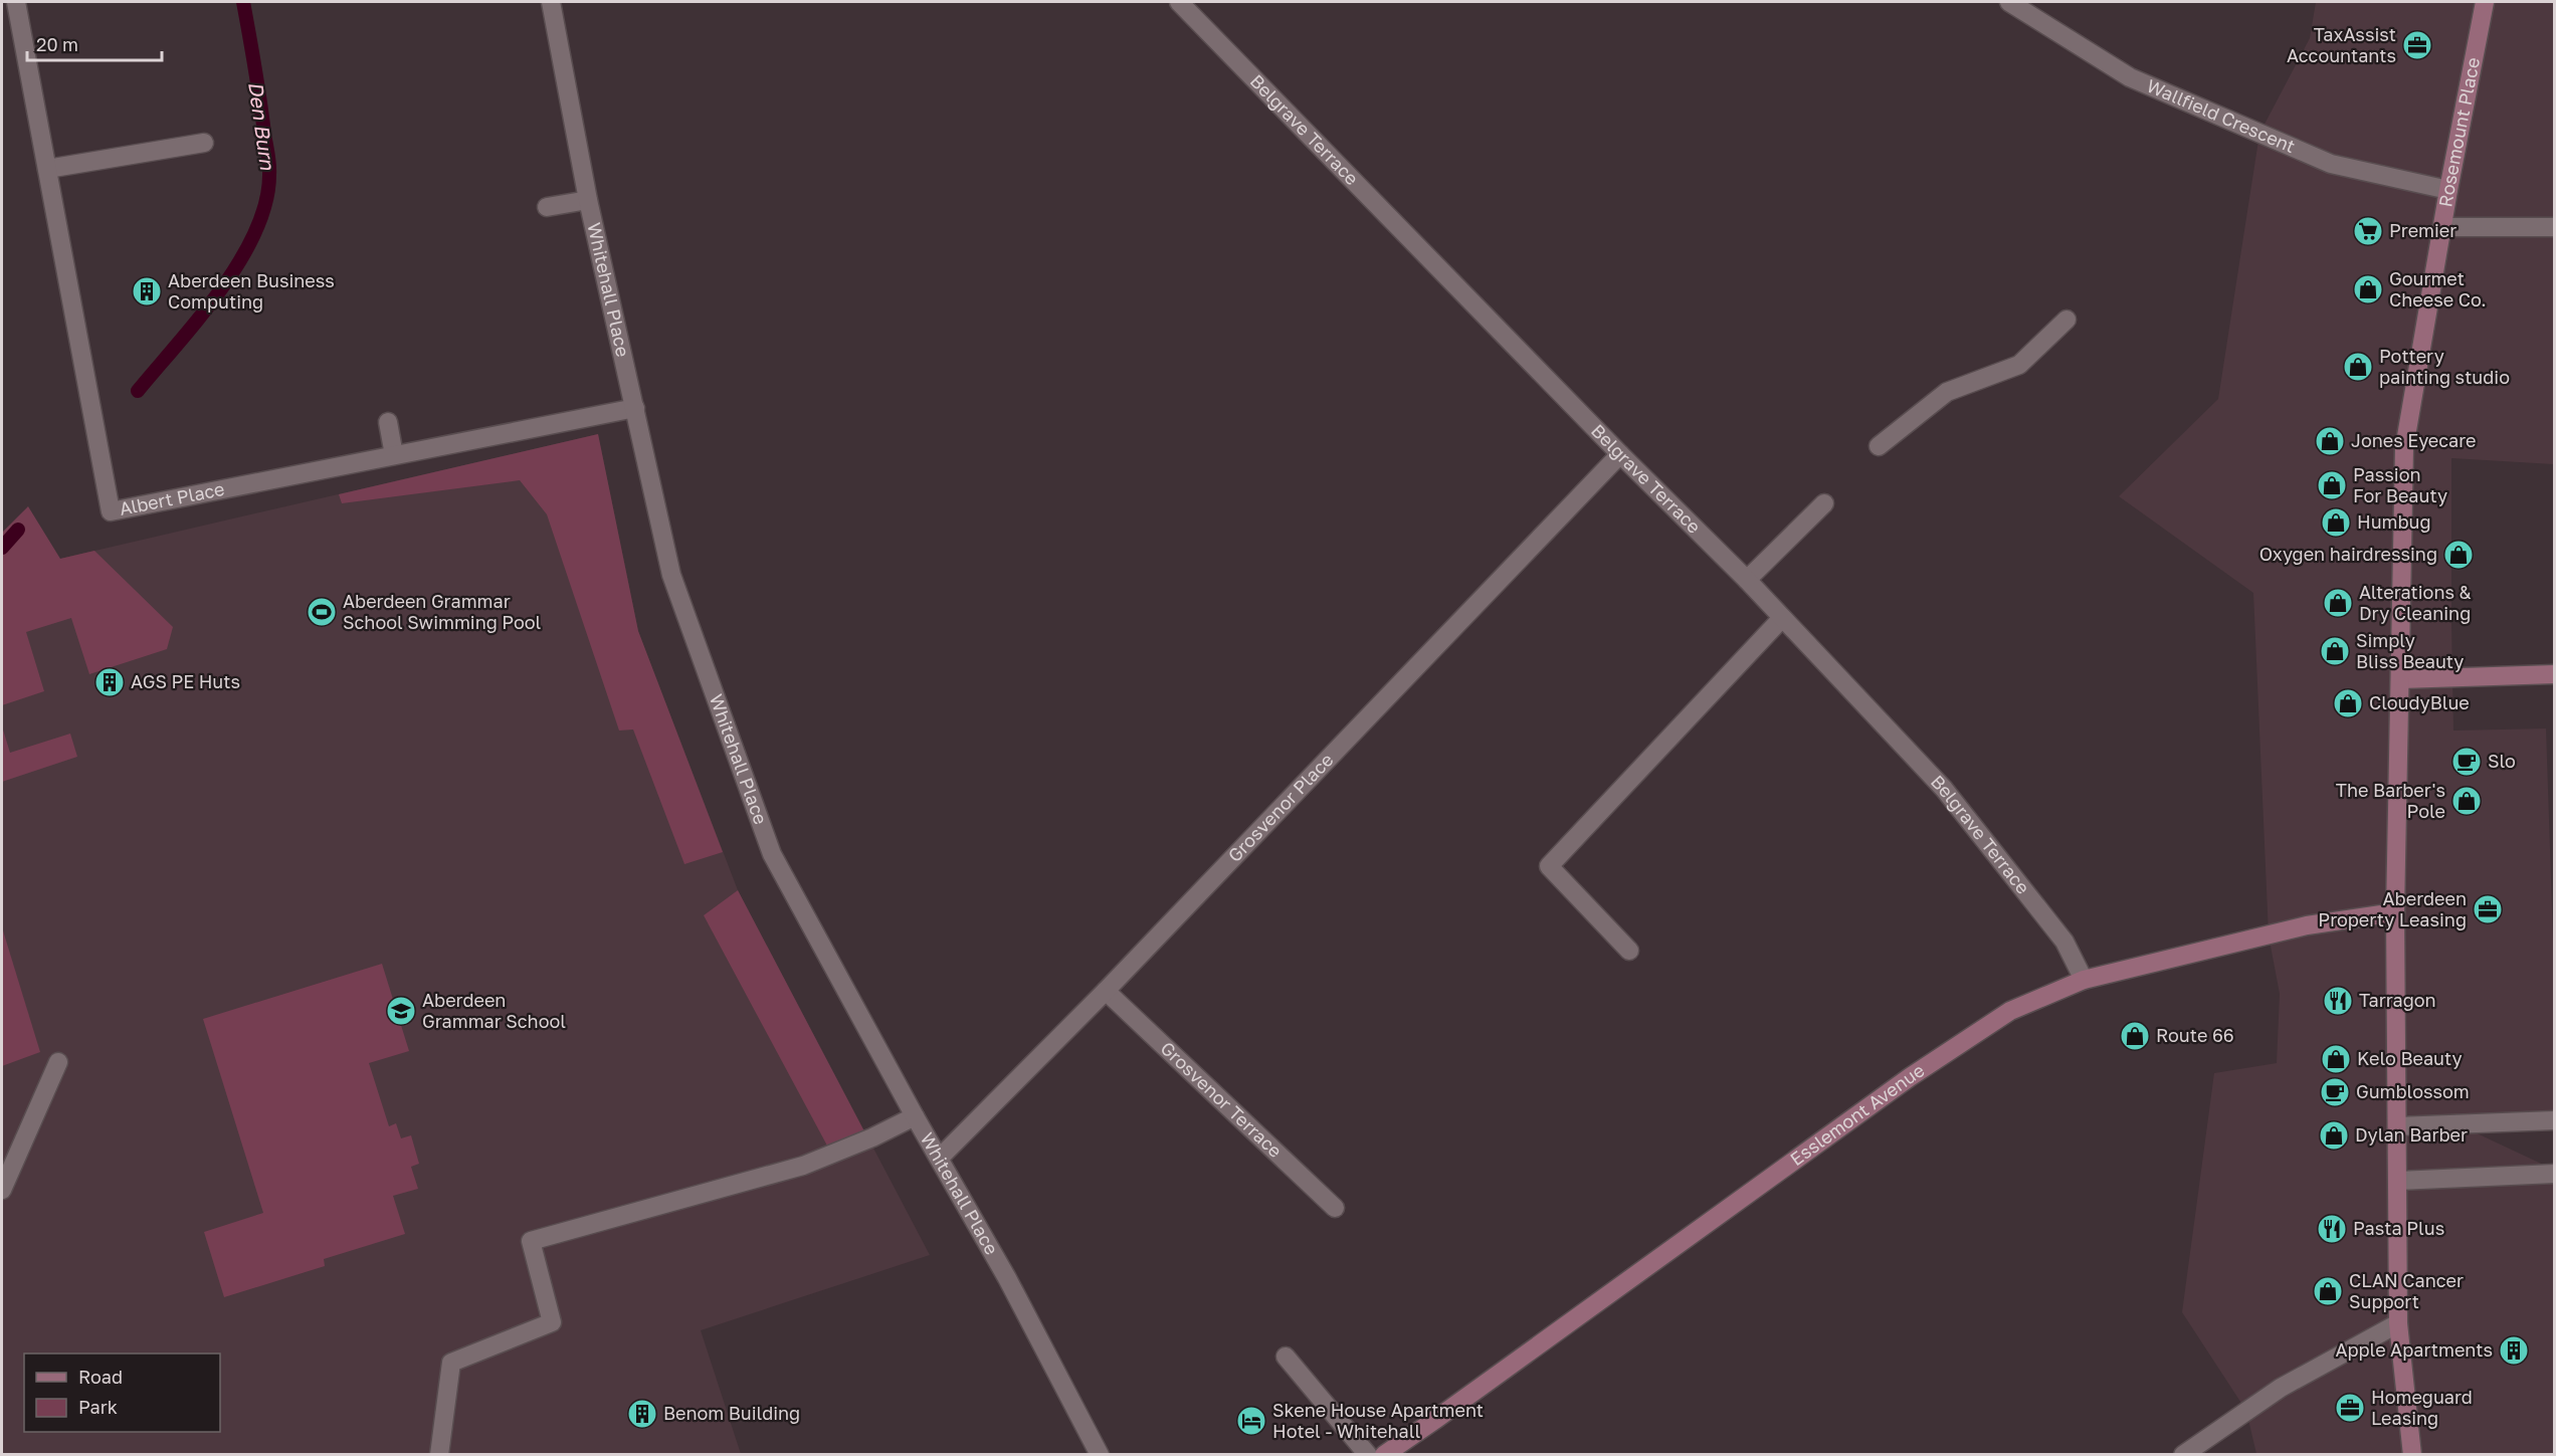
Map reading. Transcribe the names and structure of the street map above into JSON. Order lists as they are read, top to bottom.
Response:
{
  "streets": {
    "street": [
      "Wallfield Crescent",
      "Belgrave Terrace",
      "Rosemount Place",
      "Whitehall Place",
      "Albert Place",
      "Grosvenor Place",
      "Grosvenor Terrace",
      "Esslemont Avenue"
    ]
  },
  "crossings": [
    ["Wallfield Crescent", "Rosemount Place"],
    ["Belgrave Terrace", "Grosvenor Place"],
    ["Belgrave Terrace", "Esslemont Avenue"],
    ["Rosemount Place", "Esslemont Avenue"],
    ["Whitehall Place", "Albert Place"],
    ["Whitehall Place", "Grosvenor Place"],
    ["Grosvenor Place", "Grosvenor Terrace"]
  ],
  "water": ["Den Burn"],
  "places": {
    "office": ["TaxAssist Accountants", "Aberdeen Property Leasing", "Homeguard Leasing"],
    "supermarket": ["Premier"],
    "shop": [
      "Gourmet Cheese Co.",
      "Pottery painting studio",
      "Jones Eyecare",
      "Passion For Beauty",
      "Humbug",
      "Oxygen hairdressing",
      "Alterations & Dry Cleaning",
      "Simply Bliss Beauty",
      "CloudyBlue",
      "The Barber's Pole",
      "Route 66",
      "Kelo Beauty",
      "Dylan Barber",
      "CLAN Cancer Support"
    ],
    "building": [
      "Aberdeen Business Computing",
      "AGS PE Huts",
      "Apple Apartments",
      "Benom Building"
    ],
    "sports": ["Aberdeen Grammar School Swimming Pool"],
    "cafe": ["Slo", "Gumblossom"],
    "restaurant": ["Tarragon", "Pasta Plus"],
    "school or university": ["Aberdeen Grammar School"],
    "hotel": ["Skene House Apartment Hotel - Whitehall"]
  },
  "legend": ["Road", "Park"],
  "scale_bar": "20 m"
}
